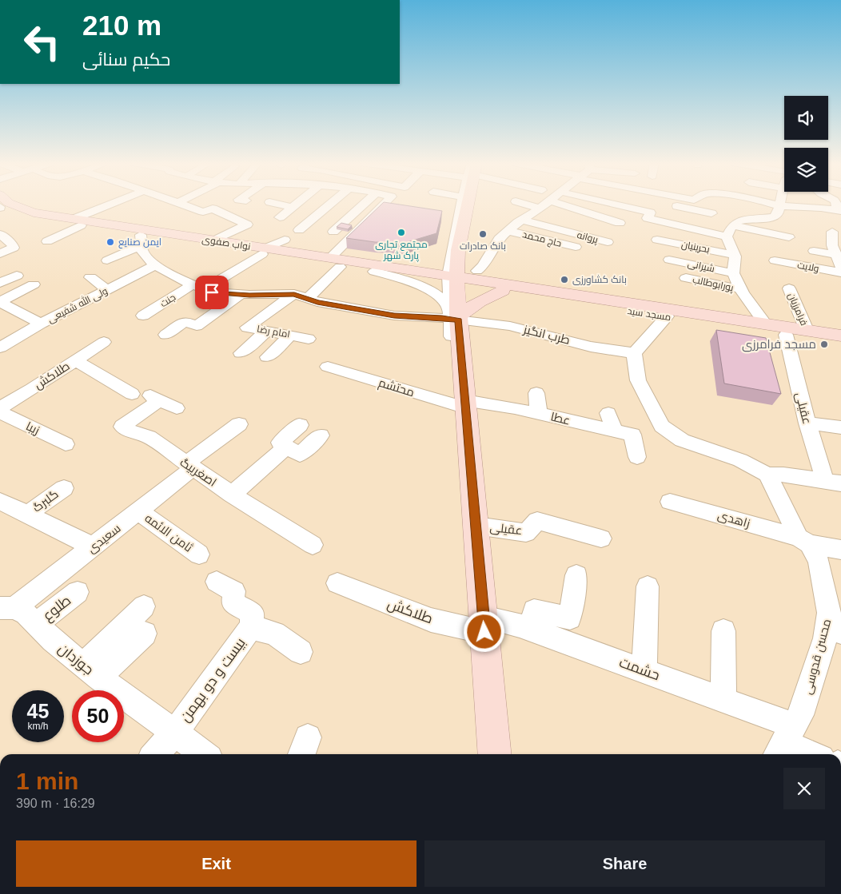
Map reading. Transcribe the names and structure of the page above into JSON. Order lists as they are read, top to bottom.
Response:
{
  "streets": {
    "main road": ["نواب صفوی", "مسجد سید"],
    "street": [
      "پروانه",
      "حاج محمد",
      "بحرینیان",
      "شیرانی",
      "ولایت",
      "پورابوطالب",
      "جنت",
      "ولی الله شفیعی",
      "فرامرزیان",
      "امام رضا",
      "طرب انگیز",
      "طلاکش",
      "محتشم",
      "عقیلی",
      "عطا",
      "زیبا",
      "اصغربیگ",
      "گلبرگ",
      "زاهدی",
      "ثامن الائمه",
      "سعیدی",
      "طلوع",
      "محسن قدوسی",
      "جوزدان",
      "حشمت",
      "بیست و دو بهمن"
    ]
  },
  "crossings": [
    ["نواب صفوی", "جنت"],
    ["نواب صفوی", "مسجد سید"],
    ["فرامرزیان", "مسجد سید"],
    ["مسجد سید", "عقیلی"],
    ["امام رضا", "طرب انگیز"],
    ["طلاکش", "حشمت"],
    ["محتشم", "عطا"],
    ["اصغربیگ", "سعیدی"],
    ["زاهدی", "محسن قدوسی"],
    ["ثامن الائمه", "سعیدی"],
    ["سعیدی", "جوزدان"],
    ["طلوع", "جوزدان"],
    ["محسن قدوسی", "حشمت"],
    ["جوزدان", "بیست و دو بهمن"]
  ],
  "places": [
    "مجتمع تجاری پارک شهر",
    "بانک صادرات",
    "ایمن صنایع",
    "بانک کشاورزی",
    "مسجد فرامرزی"
  ],
  "page": {
    "turn": ["210 m", "حکیم سنائی"],
    "speed": "45 km/h",
    "limit": "50",
    "heading": ["1 min", "390 m · 16:29"],
    "buttons": ["Exit", "Share"]
  }
}
